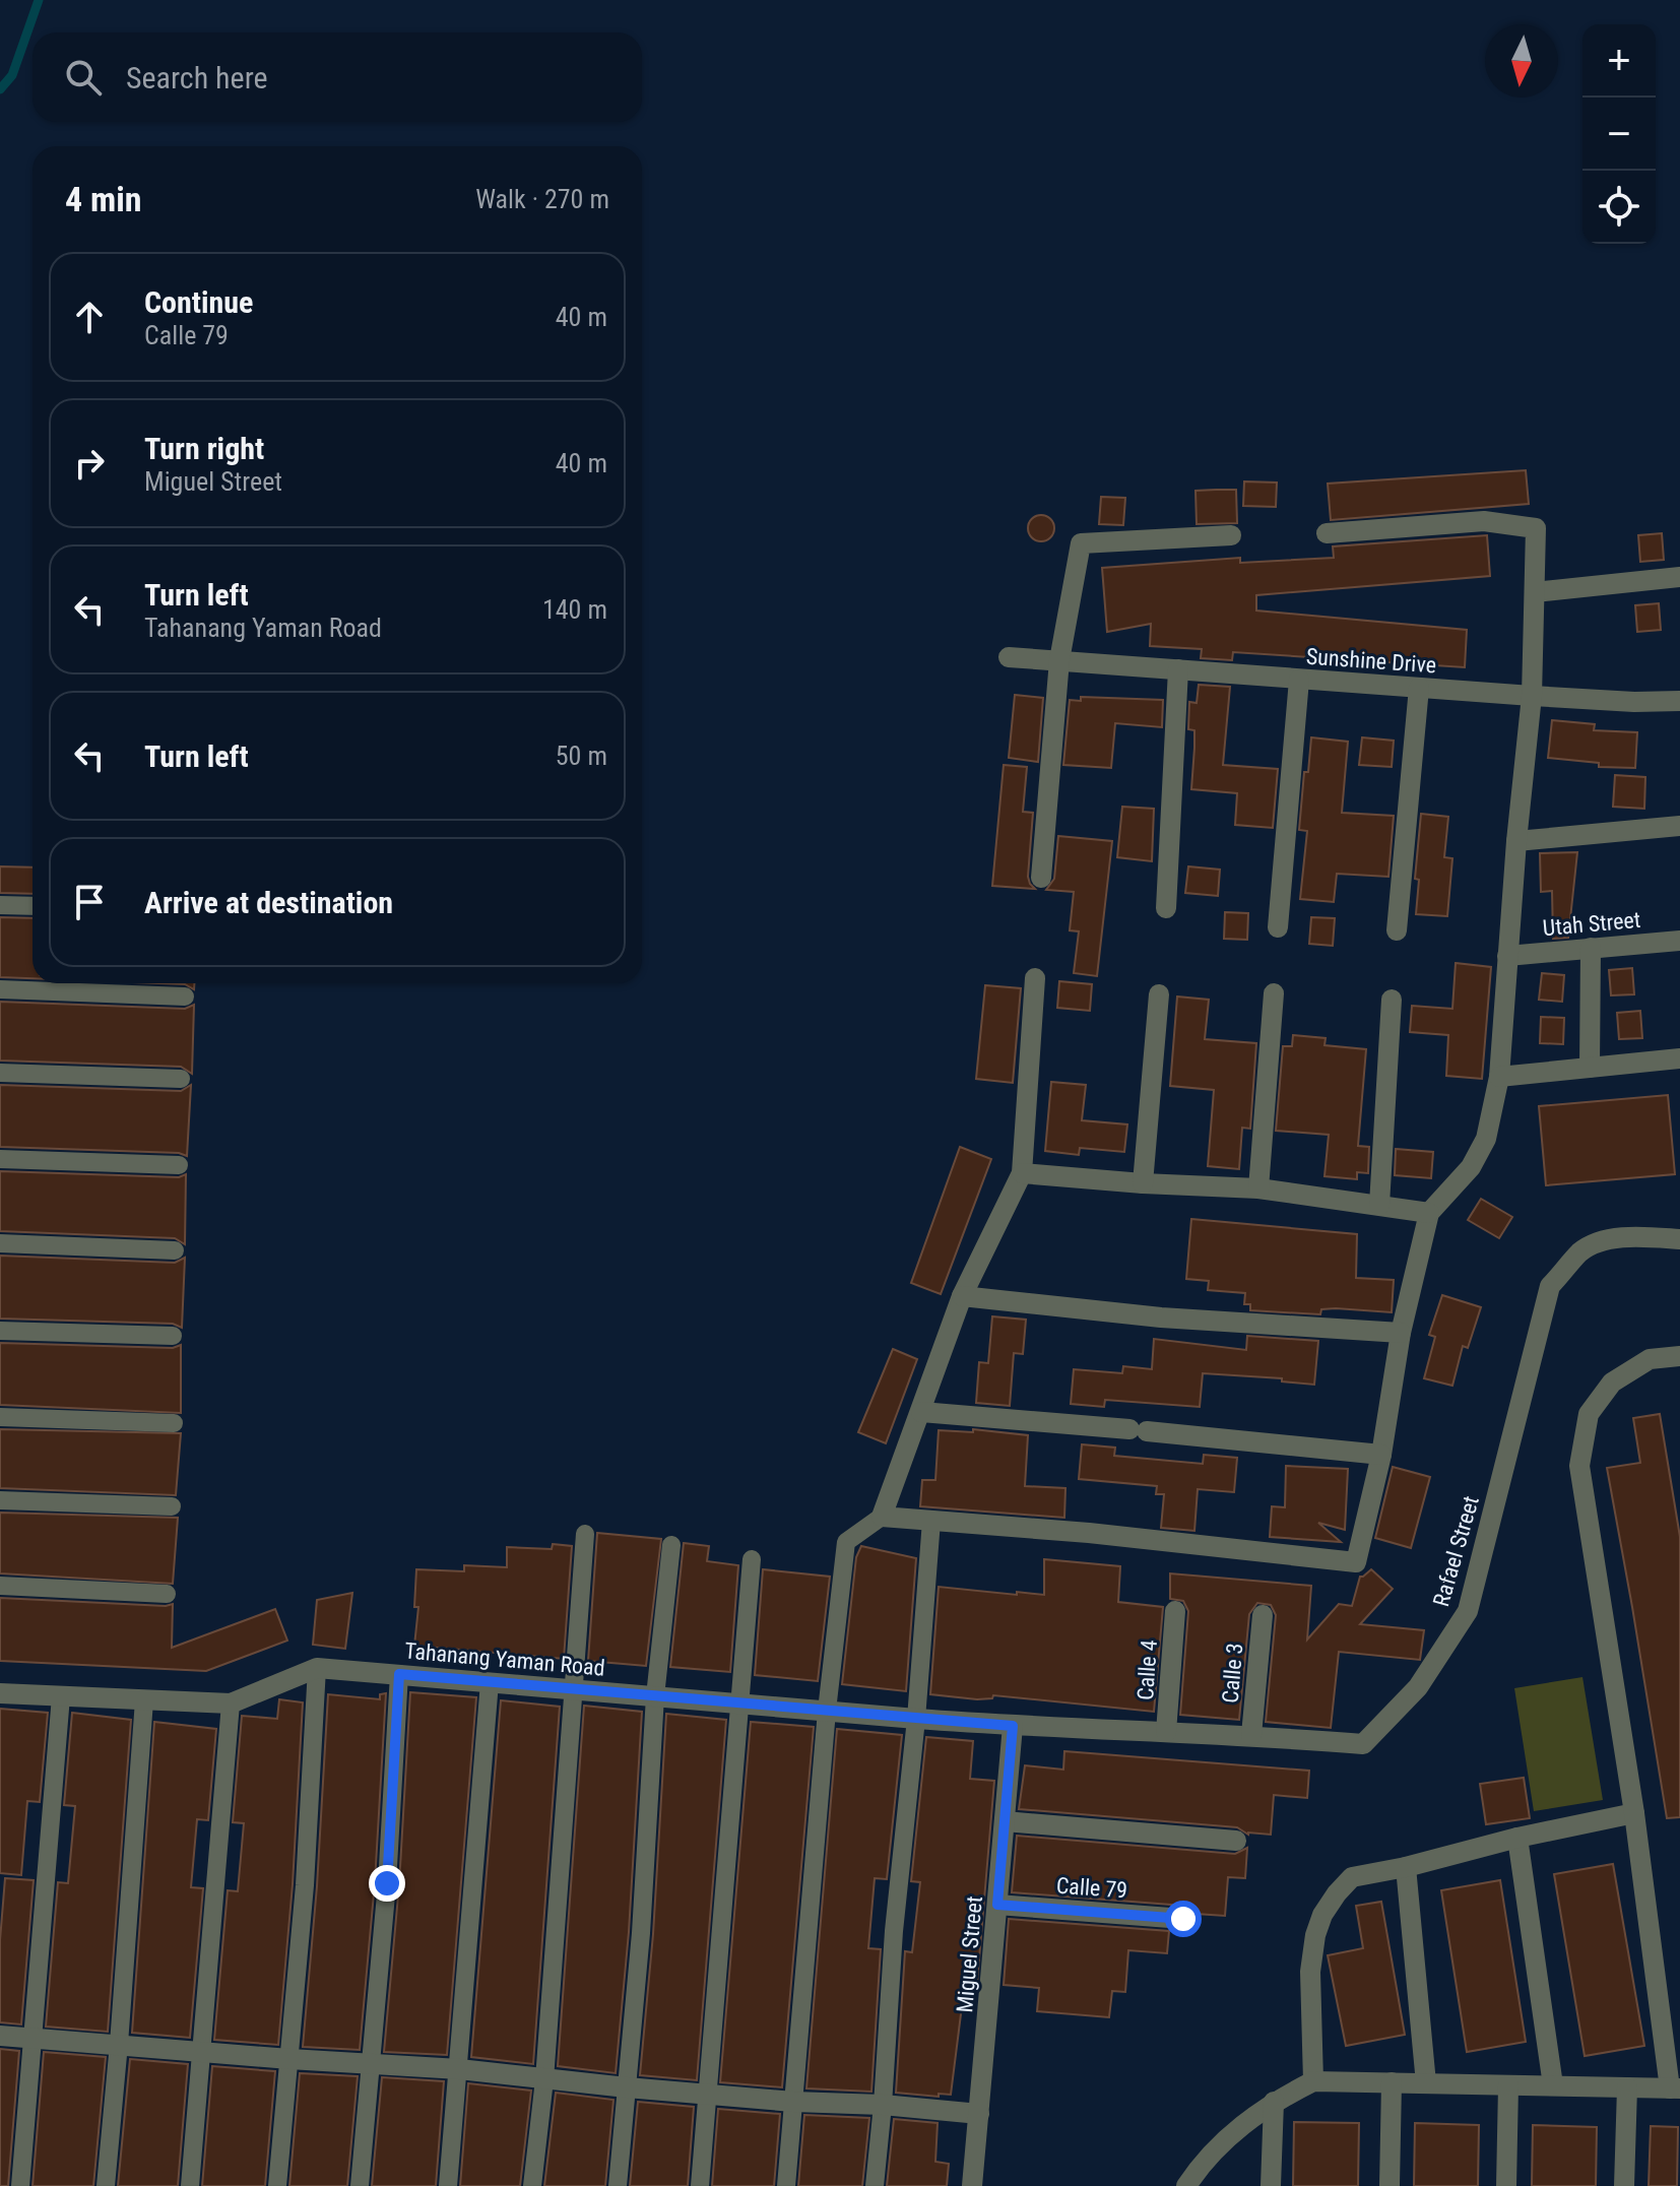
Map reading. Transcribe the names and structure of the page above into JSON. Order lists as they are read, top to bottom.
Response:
{
  "streets": {
    "street": [
      "Sunshine Drive",
      "Utah Street",
      "Rafael Street",
      "Tahanang Yaman Road",
      "Calle 4",
      "Calle 3",
      "Calle 79",
      "Miguel Street"
    ]
  },
  "crossings": [
    ["Rafael Street", "Tahanang Yaman Road"],
    ["Rafael Street", "Calle 4"],
    ["Rafael Street", "Calle 3"],
    ["Rafael Street", "Miguel Street"],
    ["Tahanang Yaman Road", "Miguel Street"],
    ["Calle 79", "Miguel Street"]
  ],
  "north": "bottom",
  "page": {
    "map_buttons": ["+", "−"],
    "search": "Search here",
    "heading": ["4 min", "Walk · 270 m"],
    "list": [
      ["Continue", "Calle 79", "40 m"],
      ["Turn right", "Miguel Street", "40 m"],
      ["Turn left", "Tahanang Yaman Road", "140 m"],
      ["Turn left", "50 m"],
      "Arrive at destination"
    ]
  }
}
